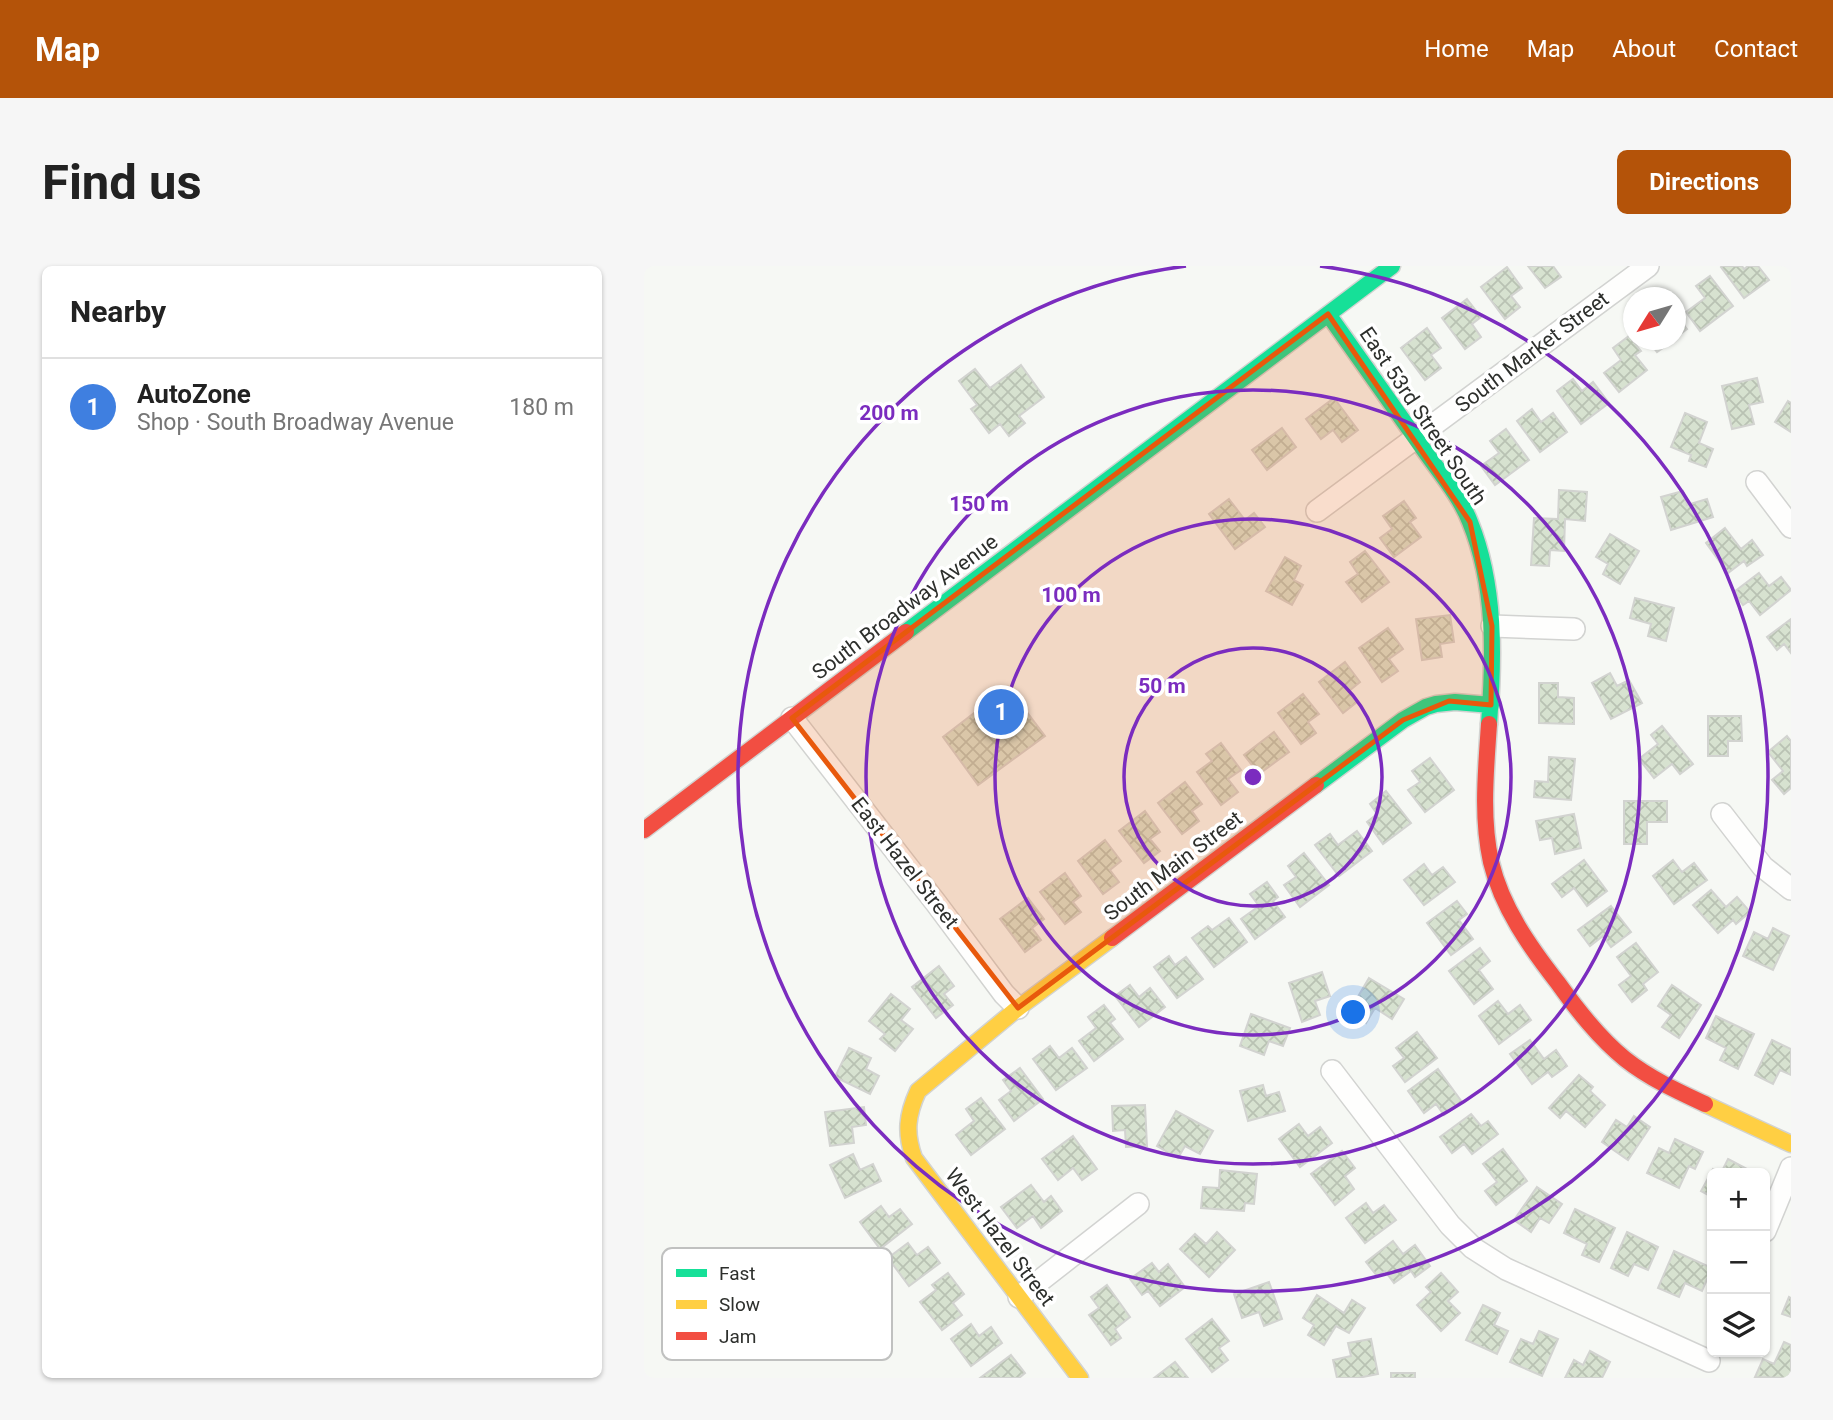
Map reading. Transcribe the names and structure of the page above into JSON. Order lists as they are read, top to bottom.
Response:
{
  "streets": {
    "street": [
      "South Market Street",
      "East 53rd Street South",
      "South Broadway Avenue",
      "East Hazel Street",
      "South Main Street",
      "West Hazel Street"
    ]
  },
  "crossings": [
    ["South Market Street", "East 53rd Street South"],
    ["East 53rd Street South", "South Broadway Avenue"],
    ["East 53rd Street South", "South Main Street"],
    ["South Broadway Avenue", "East Hazel Street"],
    ["East Hazel Street", "South Main Street"],
    ["South Main Street", "West Hazel Street"]
  ],
  "legend": ["Fast", "Slow", "Jam"],
  "north": "bottom left",
  "page": {
    "header": "Map",
    "nav": [
      "Home",
      "Map",
      "About",
      "Contact"
    ],
    "buttons": "Directions",
    "title": "Find us",
    "heading": "Nearby",
    "list": [
      {
        "mark": "1",
        "name": "AutoZone",
        "note": "Shop · South Broadway Avenue",
        "value": "180 m"
      }
    ],
    "pins": "1",
    "map_buttons": ["+", "−"]
  },
  "rings": [
    "200 m",
    "150 m",
    "100 m",
    "50 m"
  ]
}
